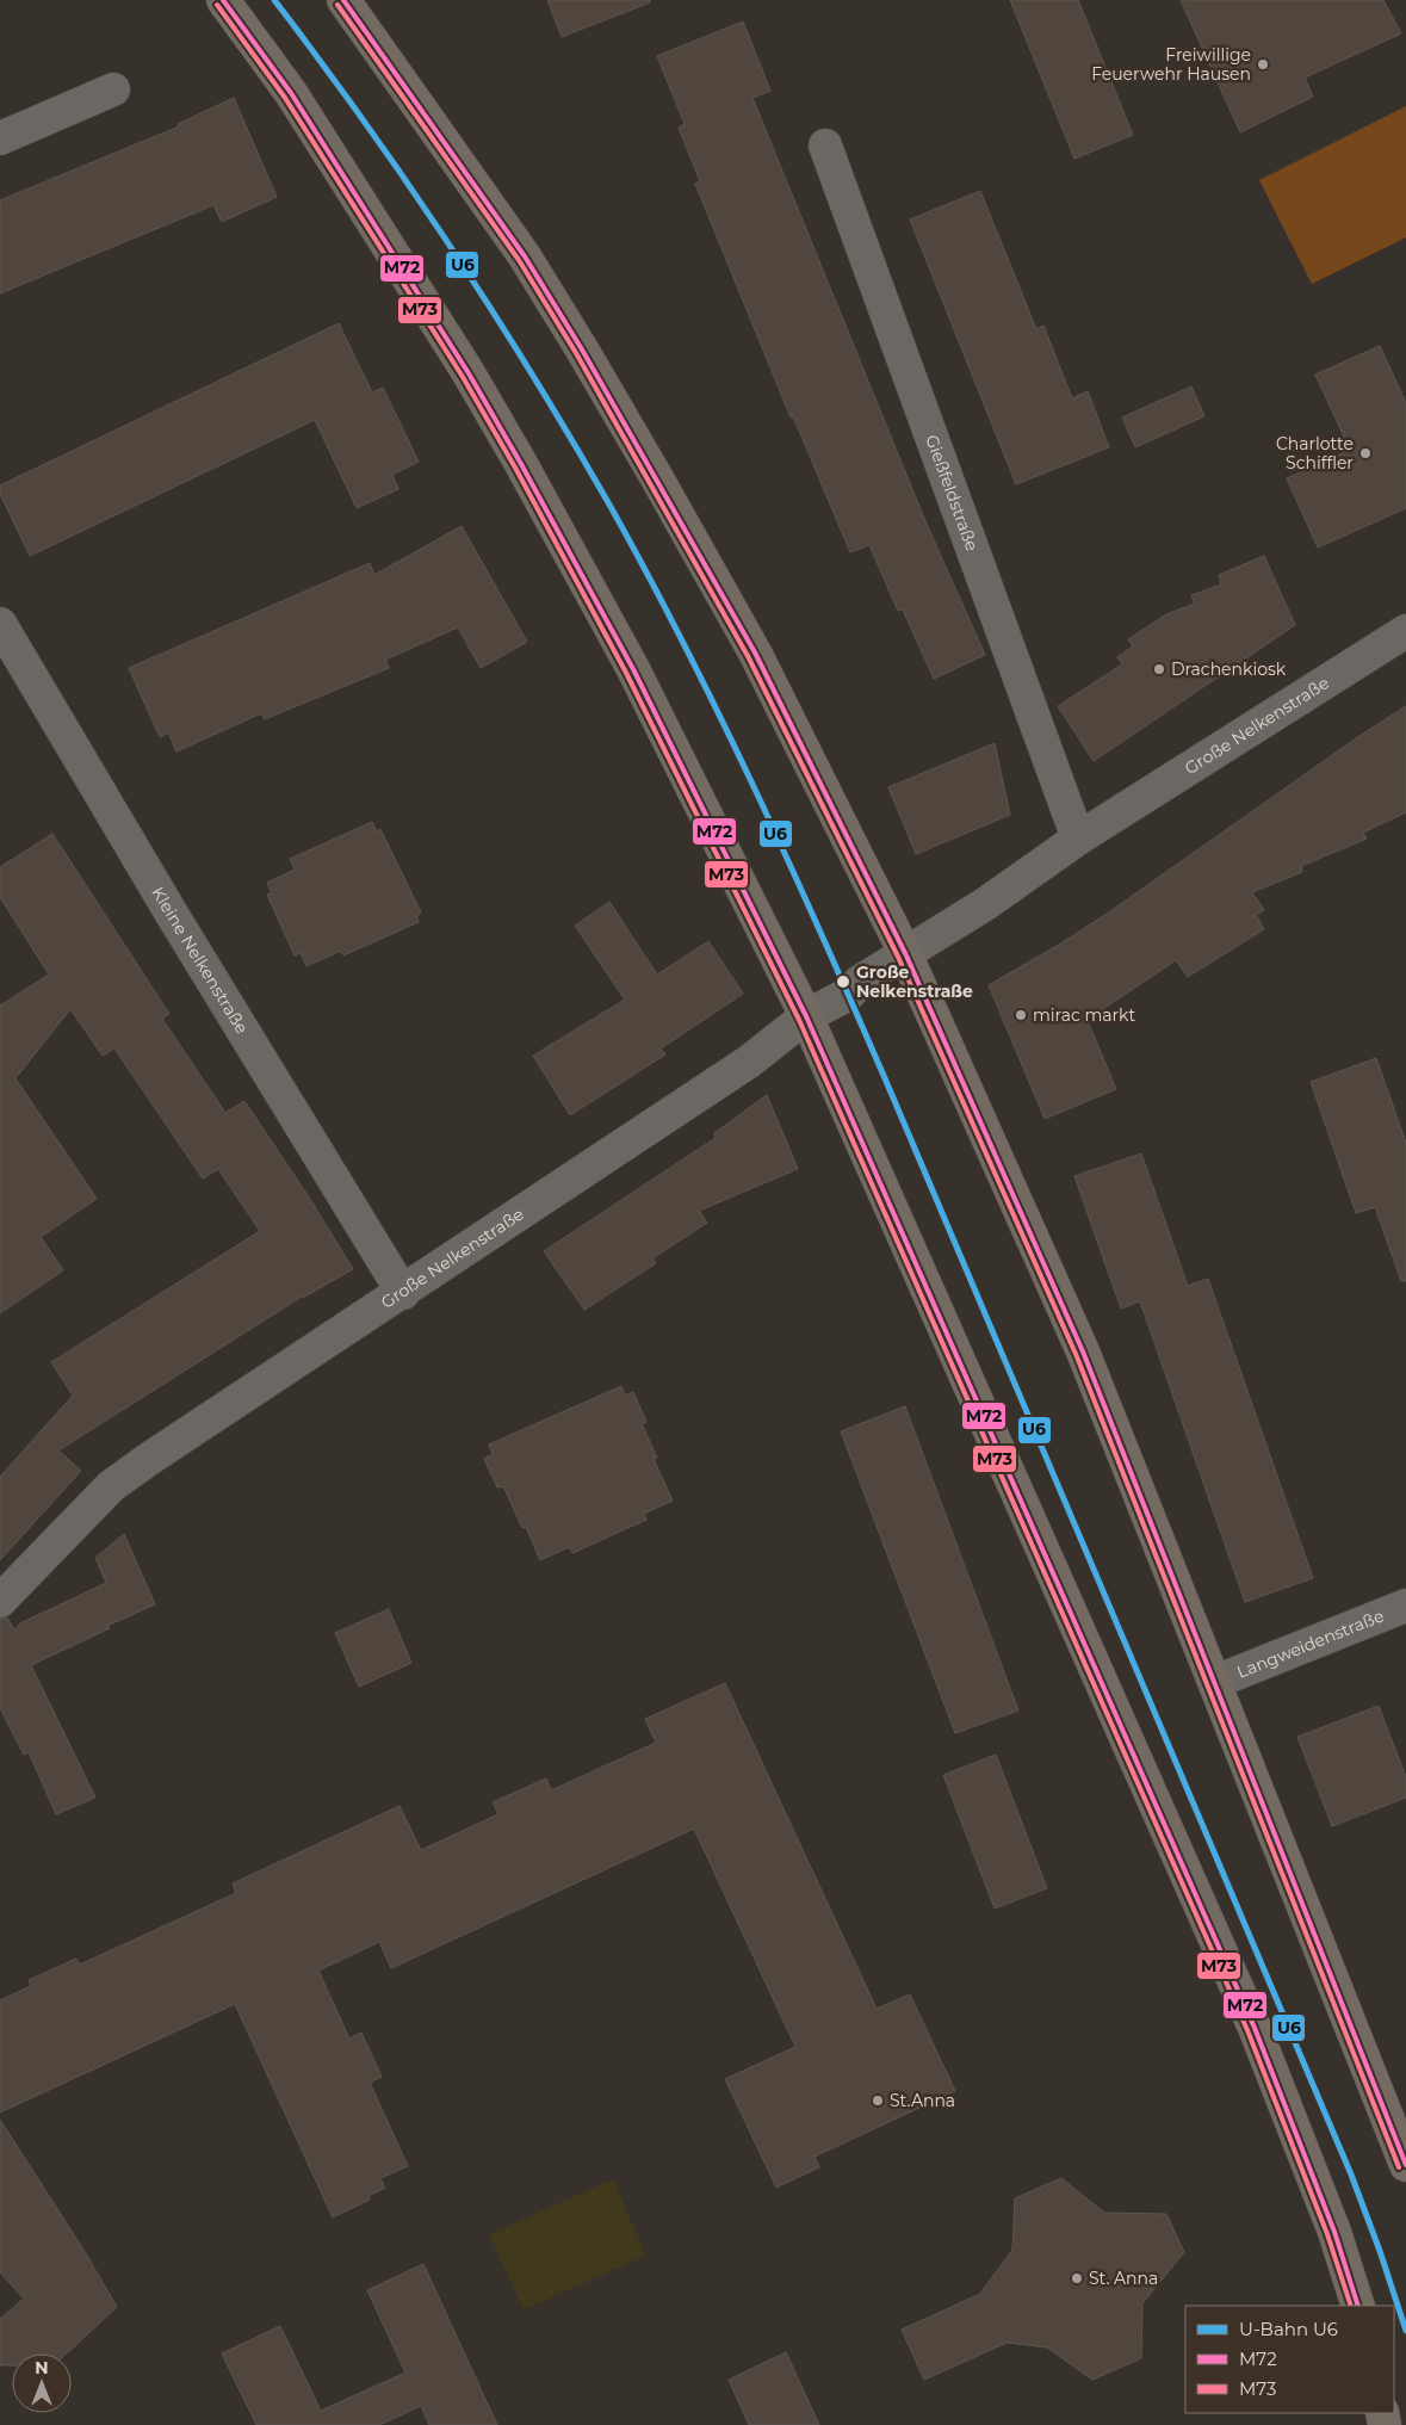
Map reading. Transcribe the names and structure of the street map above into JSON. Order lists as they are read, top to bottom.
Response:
{
  "streets": {
    "street": [
      "Gießfeldstraße",
      "Große Nelkenstraße",
      "Kleine Nelkenstraße",
      "Langweidenstraße"
    ]
  },
  "crossings": [
    ["Gießfeldstraße", "Große Nelkenstraße"],
    ["Große Nelkenstraße", "Kleine Nelkenstraße"]
  ],
  "places": [
    "Freiwillige Feuerwehr Hausen",
    "Charlotte Schiffler",
    "Drachenkiosk",
    "Große Nelkenstraße",
    "mirac markt",
    "St.Anna",
    "St. Anna"
  ],
  "lines": ["metro line U6", "transit line M72", "transit line M73"],
  "legend": ["U-Bahn U6", "M72", "M73"],
  "north": "top"
}
